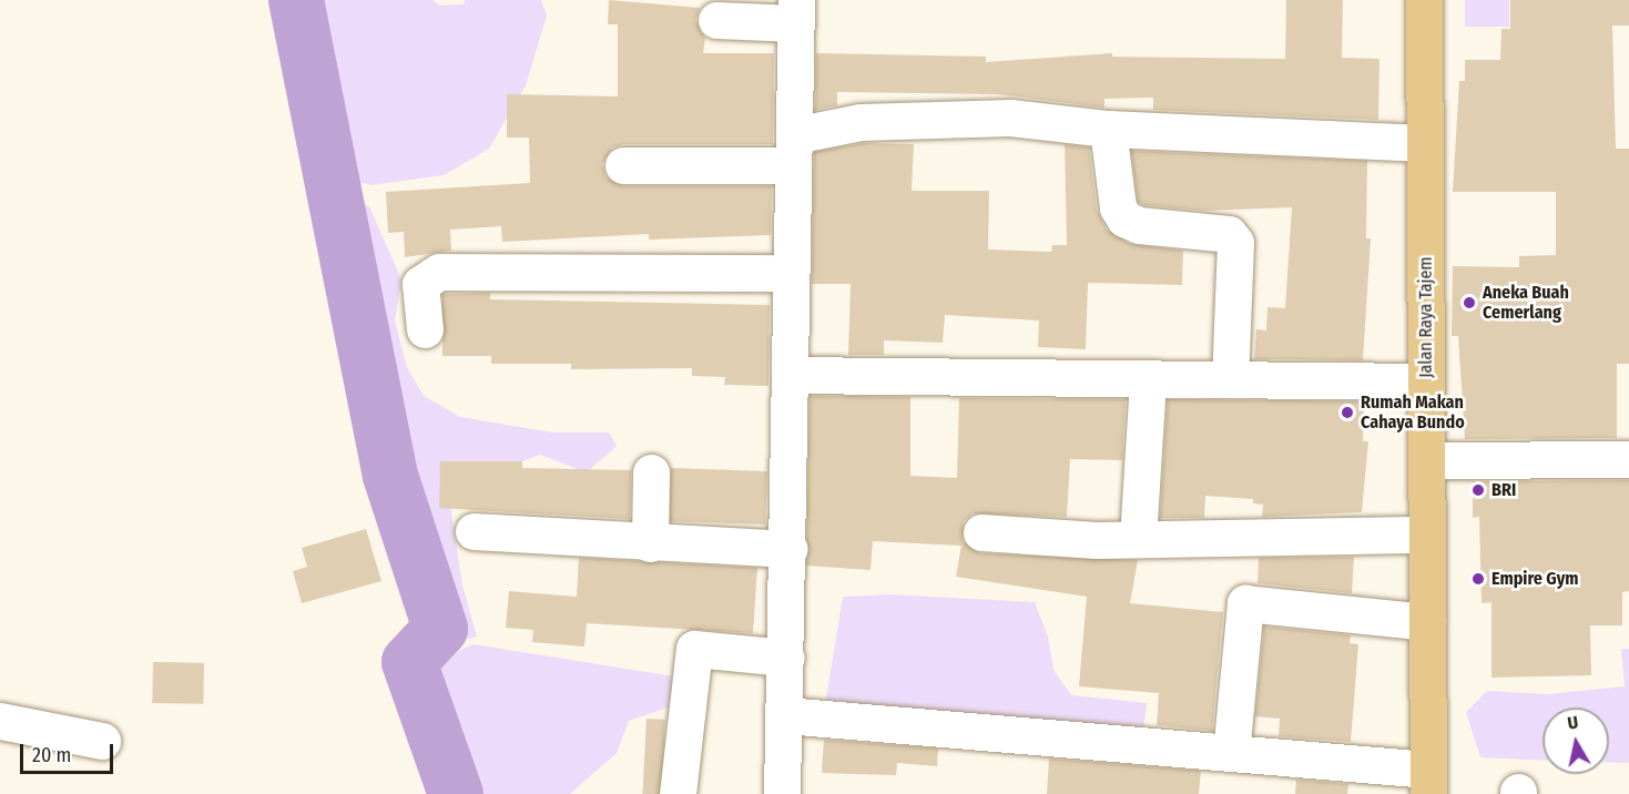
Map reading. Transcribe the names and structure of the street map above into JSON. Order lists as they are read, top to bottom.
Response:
{
  "streets": {
    "main road": ["Jalan Raya Tajem"]
  },
  "places": [
    "Aneka Buah Cemerlang",
    "Rumah Makan Cahaya Bundo",
    "BRI",
    "Empire Gym"
  ],
  "scale_bar": "20 m",
  "north": "top"
}
